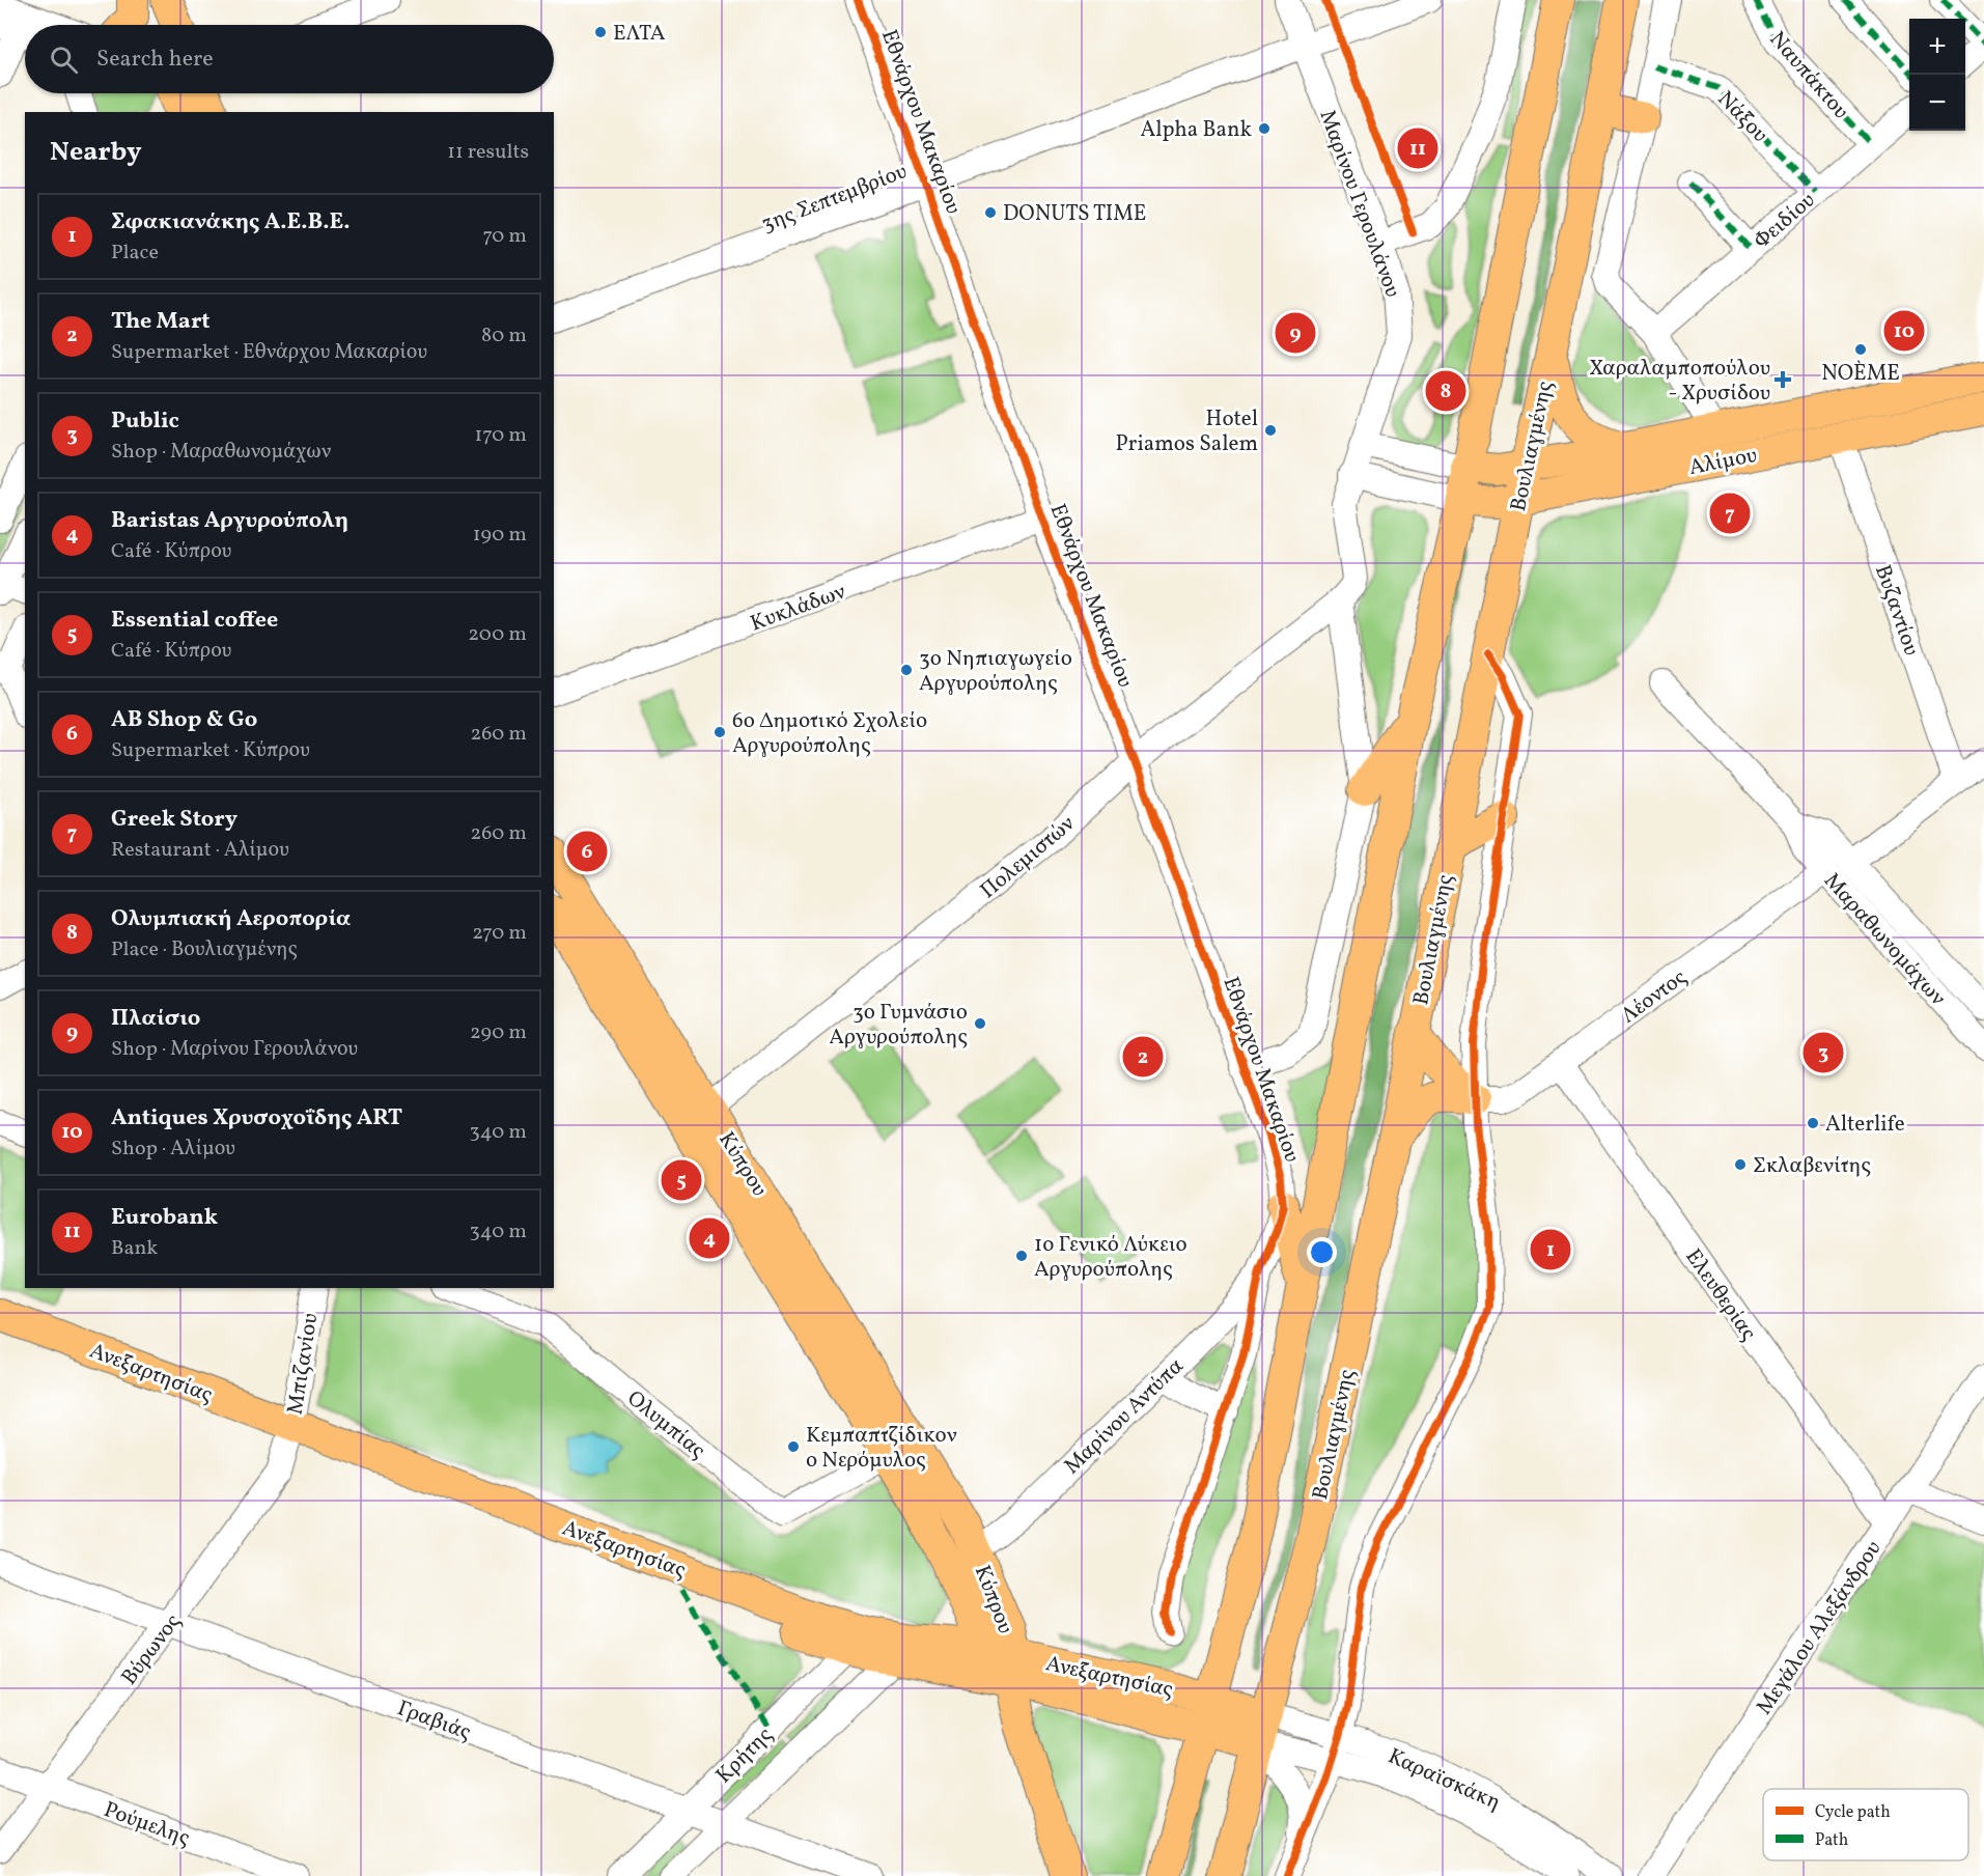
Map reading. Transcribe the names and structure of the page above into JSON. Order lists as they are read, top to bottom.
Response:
{
  "streets": {
    "main road": [
      "Βουλιαγμένης",
      "Αλίμου",
      "Κύπρου",
      "Ανεξαρτησίας"
    ],
    "street": [
      "Ναυπάκτου",
      "Νάξου",
      "Εθνάρχου Μακαρίου",
      "3ης Σεπτεμβρίου",
      "Μαρίνου Γερουλάνου",
      "Φειδίου",
      "Κυκλάδων",
      "Βυζαντίου",
      "Πολεμιστών",
      "Μαραθωνομάχων",
      "Λέοντος",
      "Ελευθερίας",
      "Μπιζανίου",
      "Μαρίνου Αντύπα",
      "Ολυμπίας",
      "Μεγάλου Αλεξάνδρου",
      "Βύρωνος",
      "Γραβιάς",
      "Κρήτης",
      "Καραϊσκάκη",
      "Ρούμελης"
    ]
  },
  "crossings": [
    ["Ναυπάκτου", "Φειδίου"],
    ["Νάξου", "Φειδίου"],
    ["Εθνάρχου Μακαρίου", "3ης Σεπτεμβρίου"],
    ["Εθνάρχου Μακαρίου", "Κυκλάδων"],
    ["Εθνάρχου Μακαρίου", "Πολεμιστών"],
    ["3ης Σεπτεμβρίου", "Μαρίνου Γερουλάνου"],
    ["Μαρίνου Γερουλάνου", "Πολεμιστών"],
    ["Βουλιαγμένης", "Αλίμου"],
    ["Βουλιαγμένης", "Ανεξαρτησίας"],
    ["Βουλιαγμένης", "Καραϊσκάκη"],
    ["Αλίμου", "Βυζαντίου"],
    ["Πολεμιστών", "Κύπρου"],
    ["Μαραθωνομάχων", "Λέοντος"],
    ["Λέοντος", "Ελευθερίας"],
    ["Κύπρου", "Ανεξαρτησίας"],
    ["Κύπρου", "Μαρίνου Αντύπα"],
    ["Κύπρου", "Ολυμπίας"],
    ["Ελευθερίας", "Μεγάλου Αλεξάνδρου"],
    ["Μπιζανίου", "Ανεξαρτησίας"],
    ["Μπιζανίου", "Βύρωνος"],
    ["Ανεξαρτησίας", "Βύρωνος"],
    ["Ανεξαρτησίας", "Κρήτης"],
    ["Ανεξαρτησίας", "Καραϊσκάκη"],
    ["Βύρωνος", "Γραβιάς"],
    ["Βύρωνος", "Ρούμελης"],
    ["Γραβιάς", "Κρήτης"]
  ],
  "places": {
    "other": [
      "ΕΛΤΑ",
      "Alpha Bank",
      "DONUTS TIME",
      "NOÈME",
      "Hotel Priamos Salem",
      "3ο Νηπιαγωγείο Αργυρούπολης",
      "6ο Δημοτικό Σχολείο Αργυρούπολης",
      "3ο Γυμνάσιο Αργυρούπολης",
      "Alterlife",
      "Σκλαβενίτης",
      "1ο Γενικό Λύκειο Αργυρούπολης",
      "Κεμπαπτζίδικον ο Νερόμυλος"
    ],
    "health": ["Χαραλαμποπούλου - Χρυσίδου"]
  },
  "legend": ["Cycle path", "Path"],
  "page": {
    "map_buttons": ["+", "−"],
    "search": "Search here",
    "heading": ["Nearby", "11 results"],
    "pins": [
      "11",
      "10",
      "9",
      "8",
      "7",
      "6",
      "3",
      "2",
      "5",
      "4",
      "1"
    ],
    "list": [
      {
        "mark": "1",
        "name": "Σφακιανάκης Α.Ε.Β.Ε.",
        "note": "Place",
        "value": "70 m"
      },
      {
        "mark": "2",
        "name": "The Mart",
        "note": "Supermarket · Εθνάρχου Μακαρίου",
        "value": "80 m"
      },
      {
        "mark": "3",
        "name": "Public",
        "note": "Shop · Μαραθωνομάχων",
        "value": "170 m"
      },
      {
        "mark": "4",
        "name": "Baristas Αργυρούπολη",
        "note": "Café · Κύπρου",
        "value": "190 m"
      },
      {
        "mark": "5",
        "name": "Essential coffee",
        "note": "Café · Κύπρου",
        "value": "200 m"
      },
      {
        "mark": "6",
        "name": "ΑΒ Shop & Go",
        "note": "Supermarket · Κύπρου",
        "value": "260 m"
      },
      {
        "mark": "7",
        "name": "Greek Story",
        "note": "Restaurant · Αλίμου",
        "value": "260 m"
      },
      {
        "mark": "8",
        "name": "Ολυμπιακή Αεροπορία",
        "note": "Place · Βουλιαγμένης",
        "value": "270 m"
      },
      {
        "mark": "9",
        "name": "Πλαίσιο",
        "note": "Shop · Μαρίνου Γερουλάνου",
        "value": "290 m"
      },
      {
        "mark": "10",
        "name": "Antiques Χρυσοχοΐδης ART",
        "note": "Shop · Αλίμου",
        "value": "340 m"
      },
      {
        "mark": "11",
        "name": "Eurobank",
        "note": "Bank",
        "value": "340 m"
      }
    ]
  }
}
